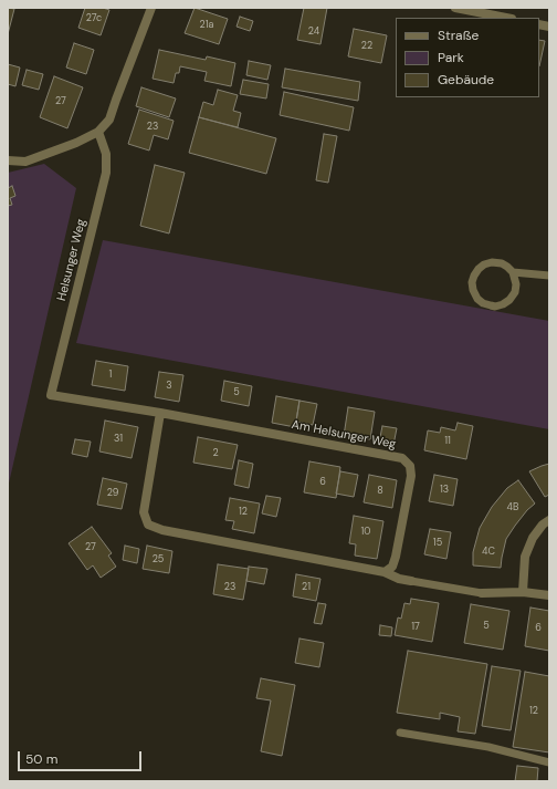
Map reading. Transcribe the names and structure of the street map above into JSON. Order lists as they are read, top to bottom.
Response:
{
  "streets": {
    "street": ["Helsunger Weg", "Am Helsunger Weg"]
  },
  "crossings": [
    ["Helsunger Weg", "Am Helsunger Weg"]
  ],
  "house_numbers": [
    "27c",
    "21a",
    "24",
    "22",
    "27",
    "23",
    "1",
    "3",
    "5",
    "31",
    "11",
    "2",
    "6",
    "13",
    "8",
    "29",
    "4B",
    "12",
    "10",
    "15",
    "27",
    "4C",
    "25",
    "23",
    "21",
    "5",
    "17",
    "6",
    "12"
  ],
  "legend": ["Straße", "Park", "Gebäude"],
  "scale_bar": "50 m"
}
